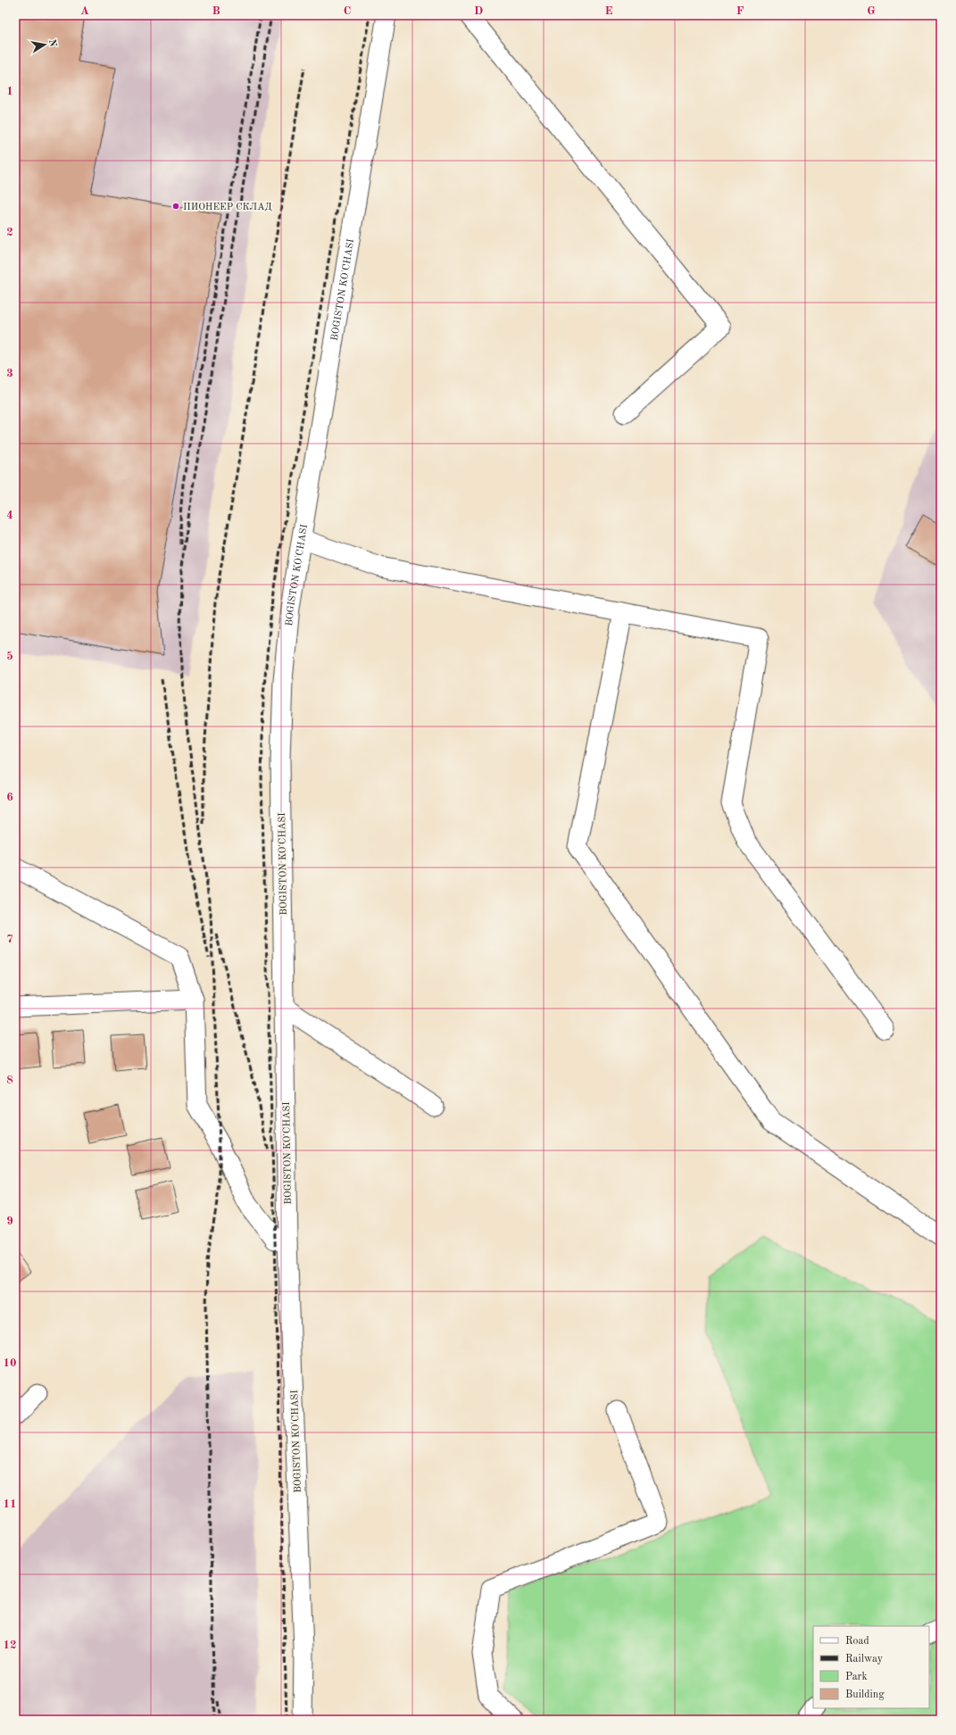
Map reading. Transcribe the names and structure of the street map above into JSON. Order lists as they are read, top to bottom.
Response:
{
  "streets": {
    "street": ["BOGISTON KO'CHASI"]
  },
  "places": ["ПИОНЕЕР СКЛАД"],
  "legend": [
    "Road",
    "Railway",
    "Park",
    "Building"
  ],
  "north": "right",
  "grid": {
    "columns": [
      "A",
      "B",
      "C",
      "D",
      "E",
      "F",
      "G"
    ],
    "rows": [
      "1",
      "2",
      "3",
      "4",
      "5",
      "6",
      "7",
      "8",
      "9",
      "10",
      "11",
      "12"
    ]
  }
}
